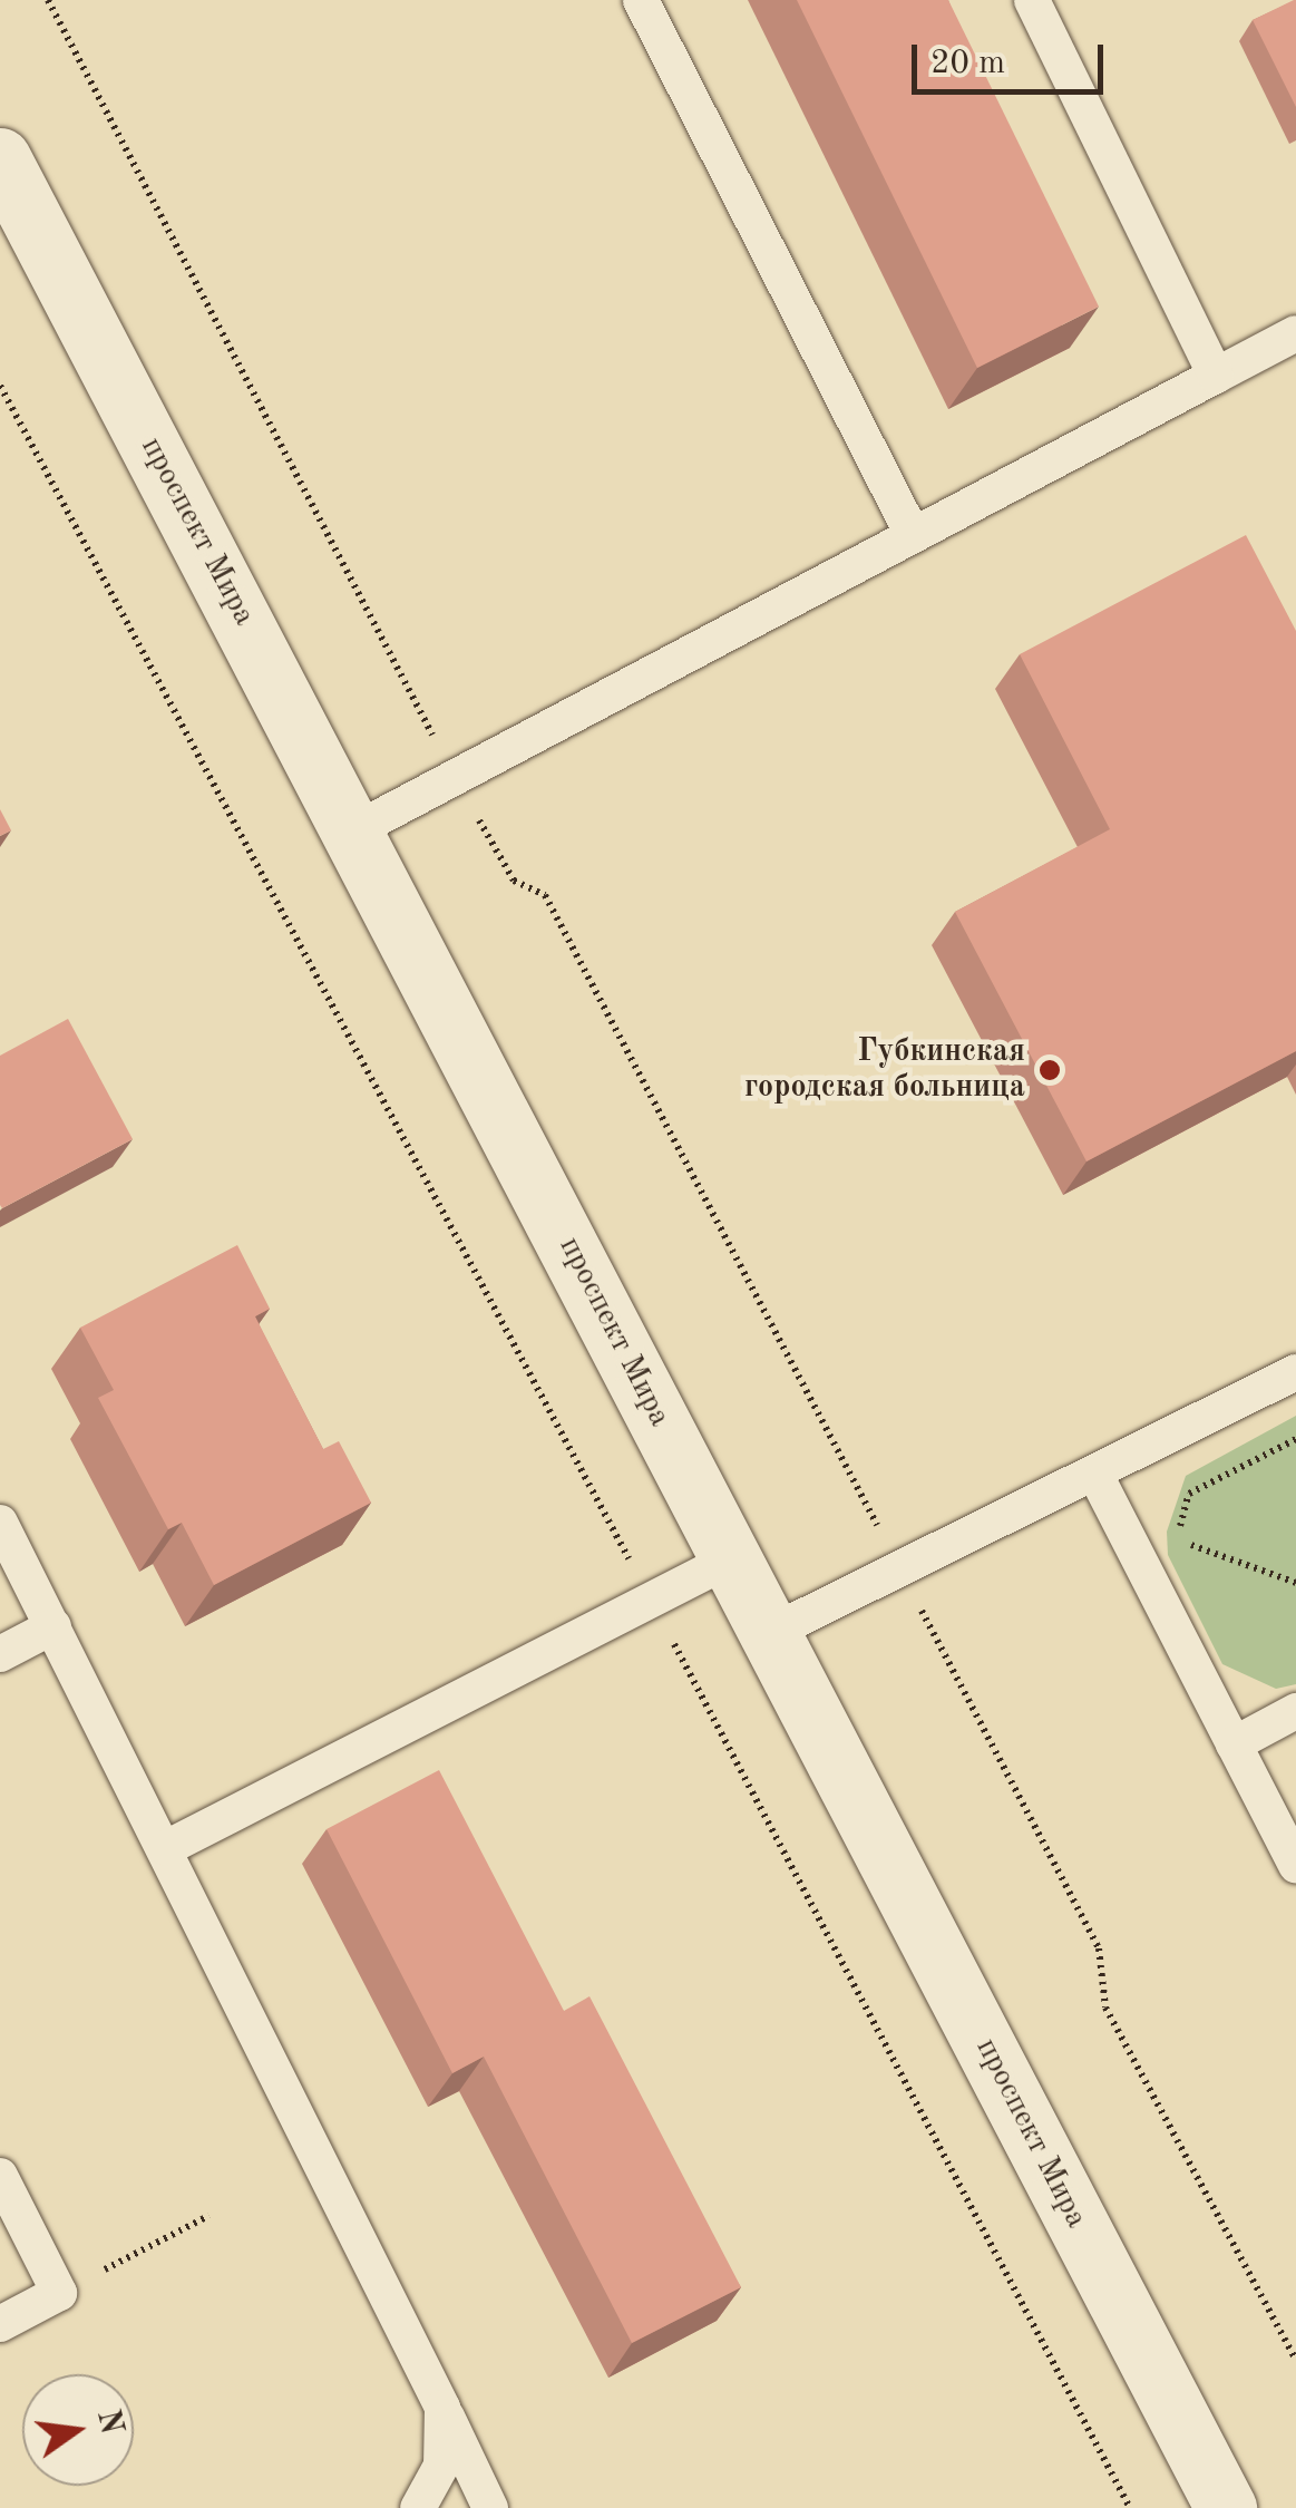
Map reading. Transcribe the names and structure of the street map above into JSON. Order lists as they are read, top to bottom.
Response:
{
  "streets": {
    "main road": ["проспект Мира"]
  },
  "places": ["Губкинская городская больница"],
  "scale_bar": "20 m",
  "north": "right"
}
